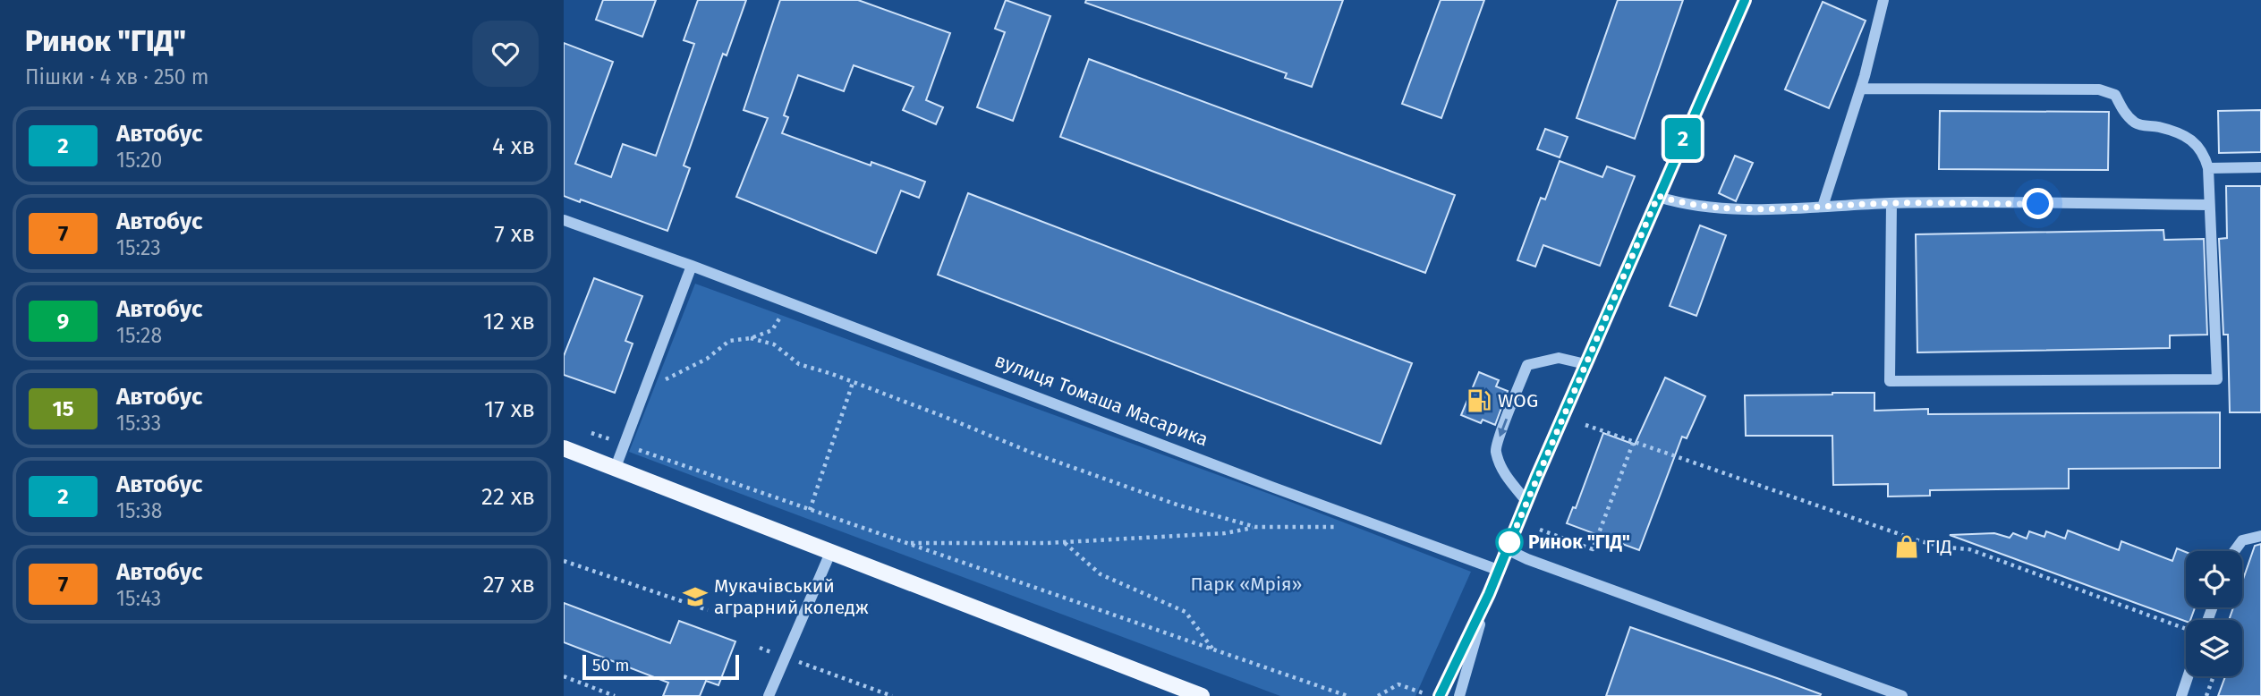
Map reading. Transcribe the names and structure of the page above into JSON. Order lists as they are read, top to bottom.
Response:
{
  "streets": {
    "street": ["вулиця Томаша Масарика"]
  },
  "parks": ["Парк «Мрія»"],
  "places": {
    "fuel station": ["WOG"],
    "other": ["Ринок \"ГІД\""],
    "shop": ["ГІД"],
    "school or university": ["Мукачівський аграрний коледж"]
  },
  "lines": ["bus line 2"],
  "scale_bar": "50 m",
  "page": {
    "heading": ["Ринок \"ГІД\"", "Пішки · 4 хв · 250 m"],
    "on_map": "2",
    "list": [
      {
        "mark": "2",
        "name": "Автобус",
        "note": "15:20",
        "value": "4 хв"
      },
      {
        "mark": "7",
        "name": "Автобус",
        "note": "15:23",
        "value": "7 хв"
      },
      {
        "mark": "9",
        "name": "Автобус",
        "note": "15:28",
        "value": "12 хв"
      },
      {
        "mark": "15",
        "name": "Автобус",
        "note": "15:33",
        "value": "17 хв"
      },
      {
        "mark": "2",
        "name": "Автобус",
        "note": "15:38",
        "value": "22 хв"
      },
      {
        "mark": "7",
        "name": "Автобус",
        "note": "15:43",
        "value": "27 хв"
      }
    ],
    "scale": "50 m"
  }
}
